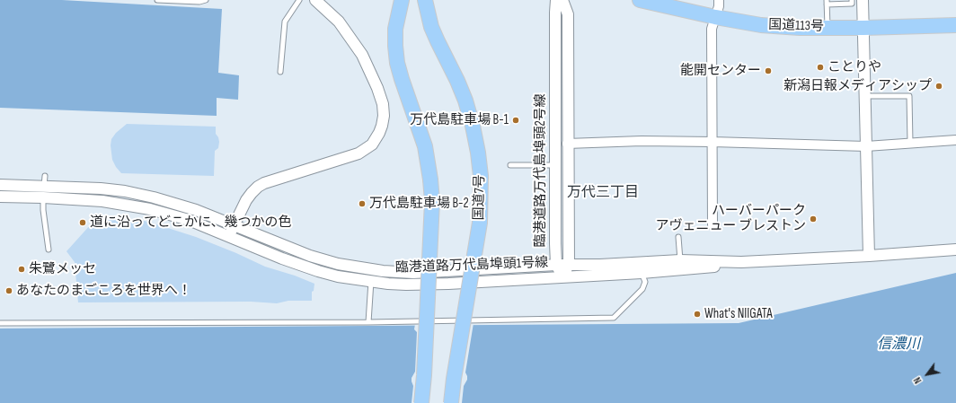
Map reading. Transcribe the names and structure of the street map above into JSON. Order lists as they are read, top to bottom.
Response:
{
  "streets": {
    "highway": ["国道113号", "国道7号"],
    "street": ["臨港道路万代島埠頭2号線", "臨港道路万代島埠頭1号線"]
  },
  "crossings": [
    ["臨港道路万代島埠頭2号線", "臨港道路万代島埠頭1号線"]
  ],
  "districts": ["万代三丁目"],
  "water": ["信濃川"],
  "places": [
    "ことりや",
    "能開センター",
    "新潟日報メディアシップ",
    "万代島駐車場 B-1",
    "万代島駐車場 B-2",
    "ハーバーパーク アヴェニュー ブレストン",
    "道に沿ってどこかに、幾つかの色",
    "朱鷺メッセ",
    "あなたのまごころを世界へ！",
    "What's NIIGATA"
  ],
  "north": "bottom left"
}
